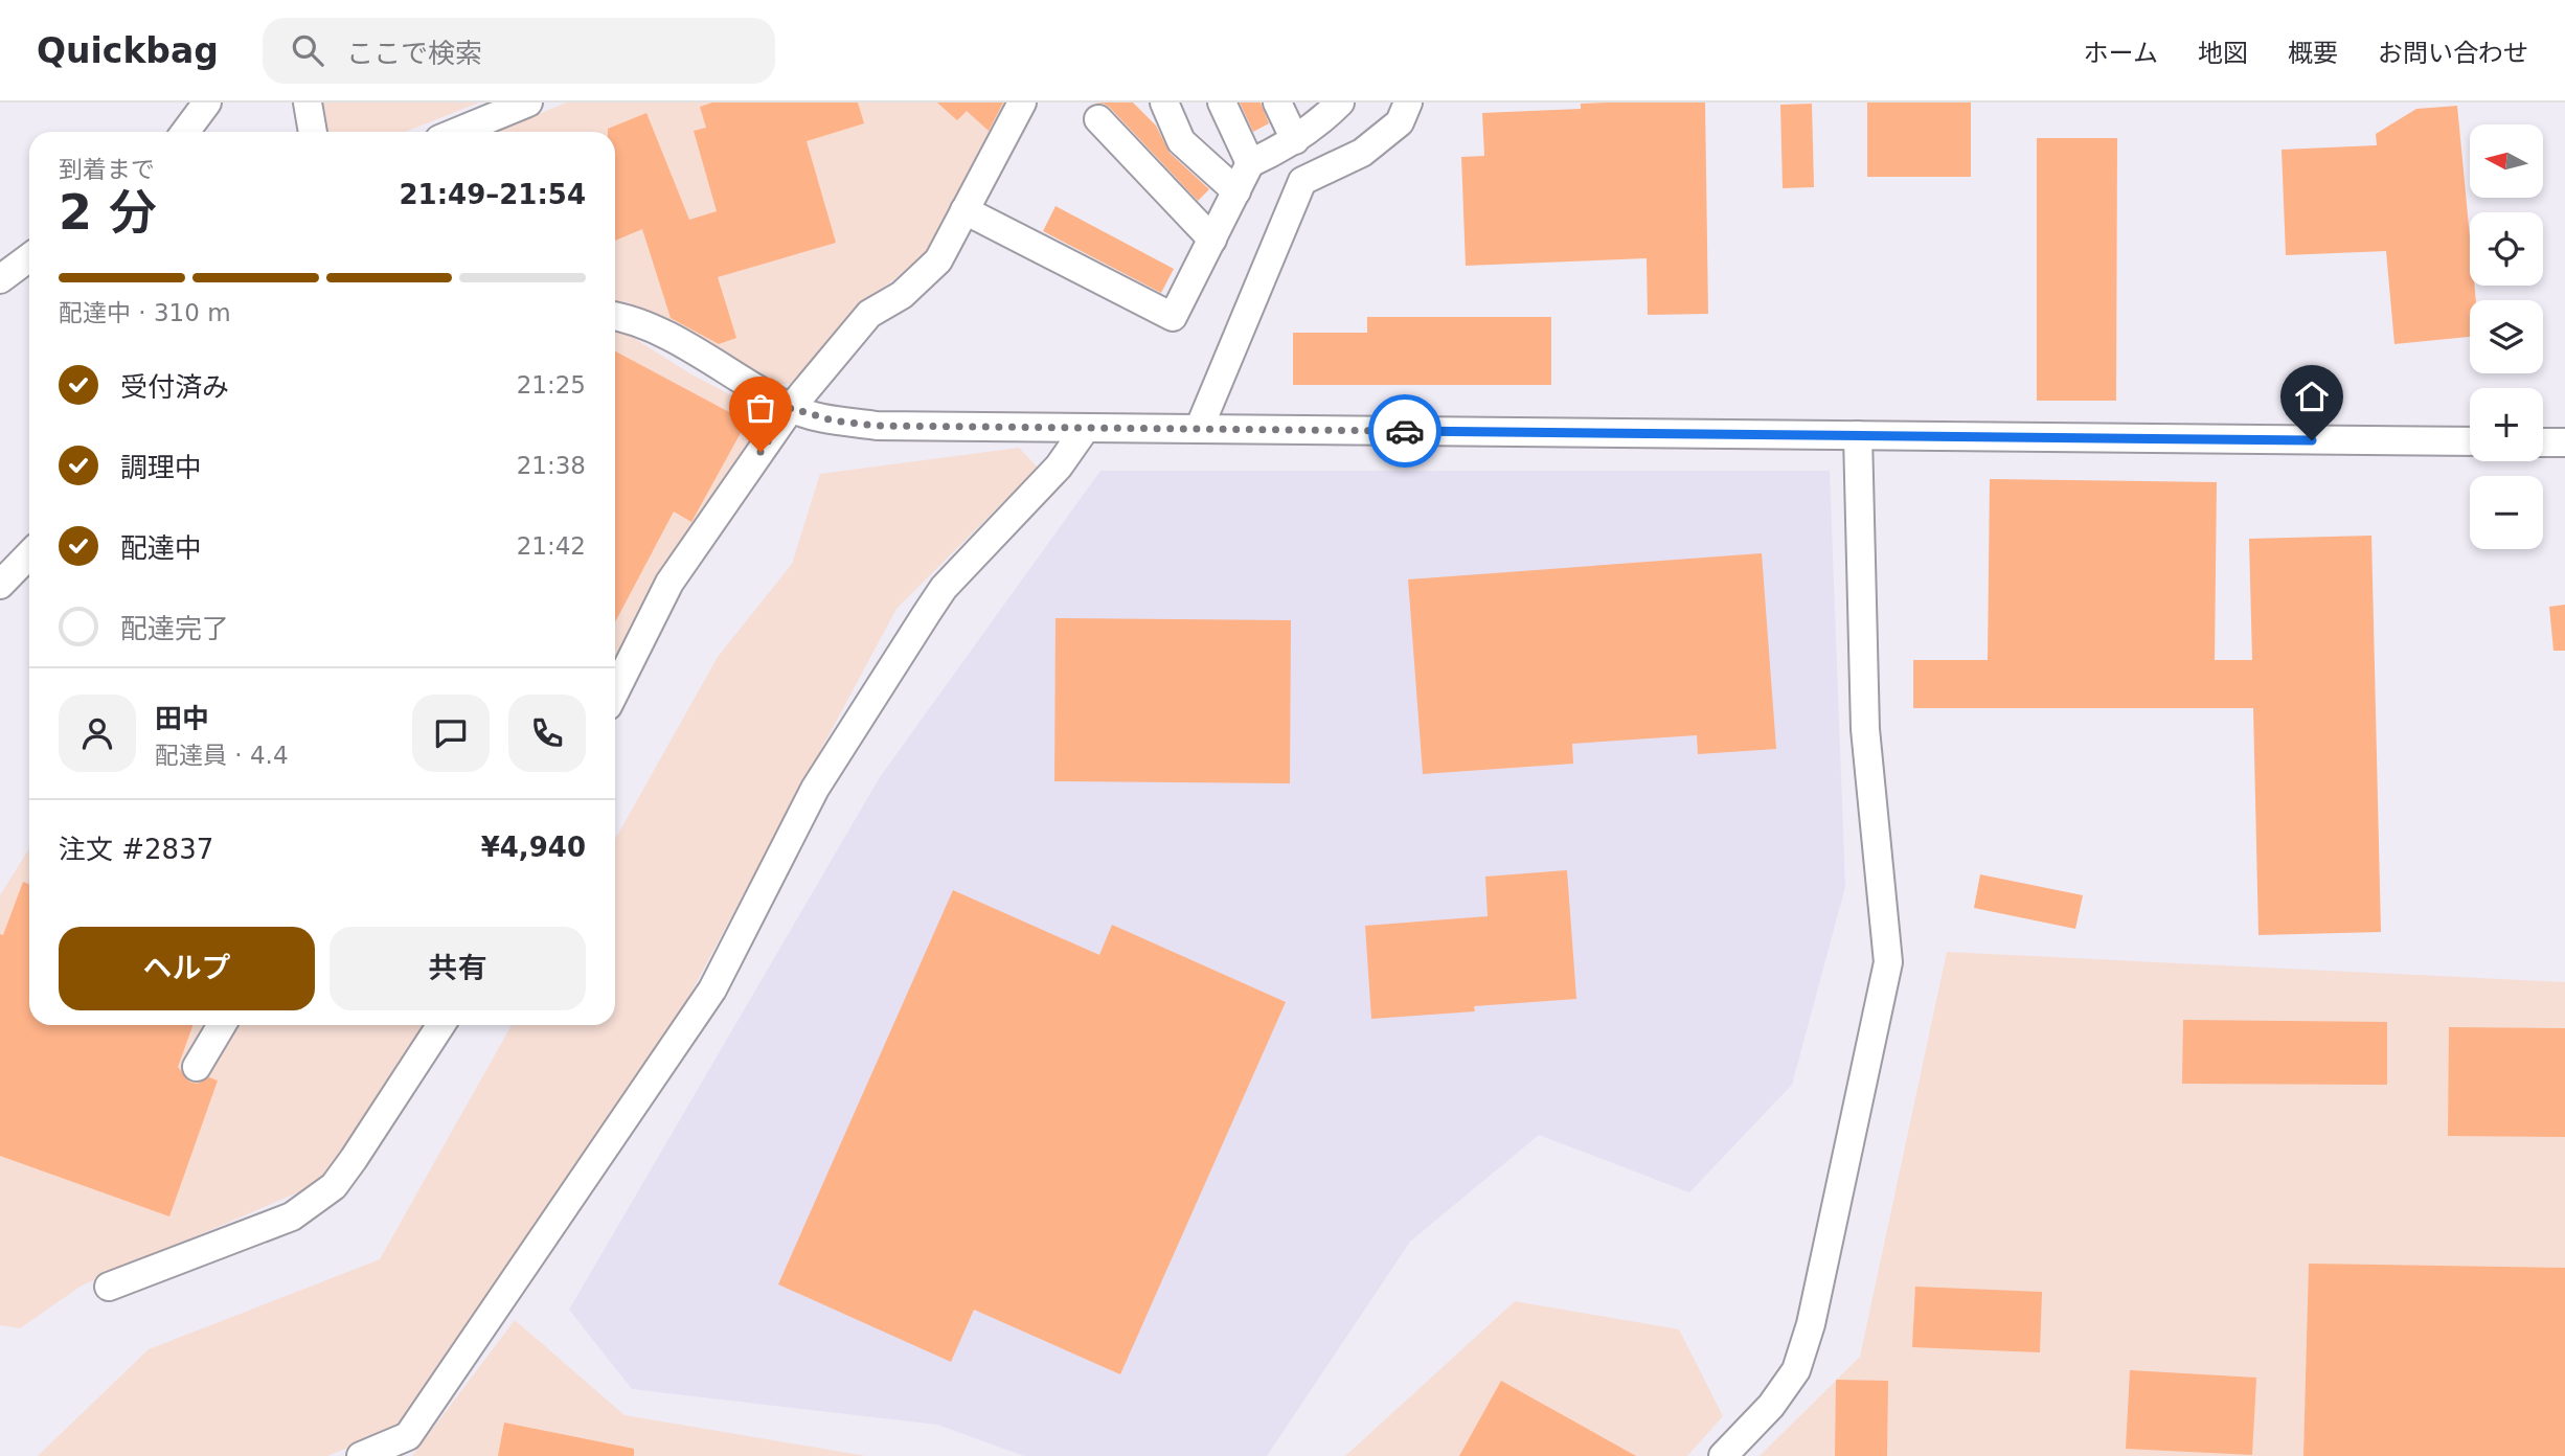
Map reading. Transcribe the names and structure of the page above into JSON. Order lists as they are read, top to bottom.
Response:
{
  "north": "left",
  "page": {
    "header": "Quickbag",
    "search": "ここで検索",
    "nav": [
      "ホーム",
      "地図",
      "概要",
      "お問い合わせ"
    ],
    "map_buttons": ["+", "−"],
    "heading": ["2 分", "到着まで", "21:49–21:54"],
    "panel": [
      "田中",
      "配達員 · 4.4",
      "注文 #2837",
      "¥4,940"
    ],
    "bar": "配達中 · 310 m",
    "list": [
      ["受付済み", "21:25"],
      ["調理中", "21:38"],
      ["配達中", "21:42"],
      "配達完了"
    ],
    "buttons": ["ヘルプ", "共有"]
  }
}
